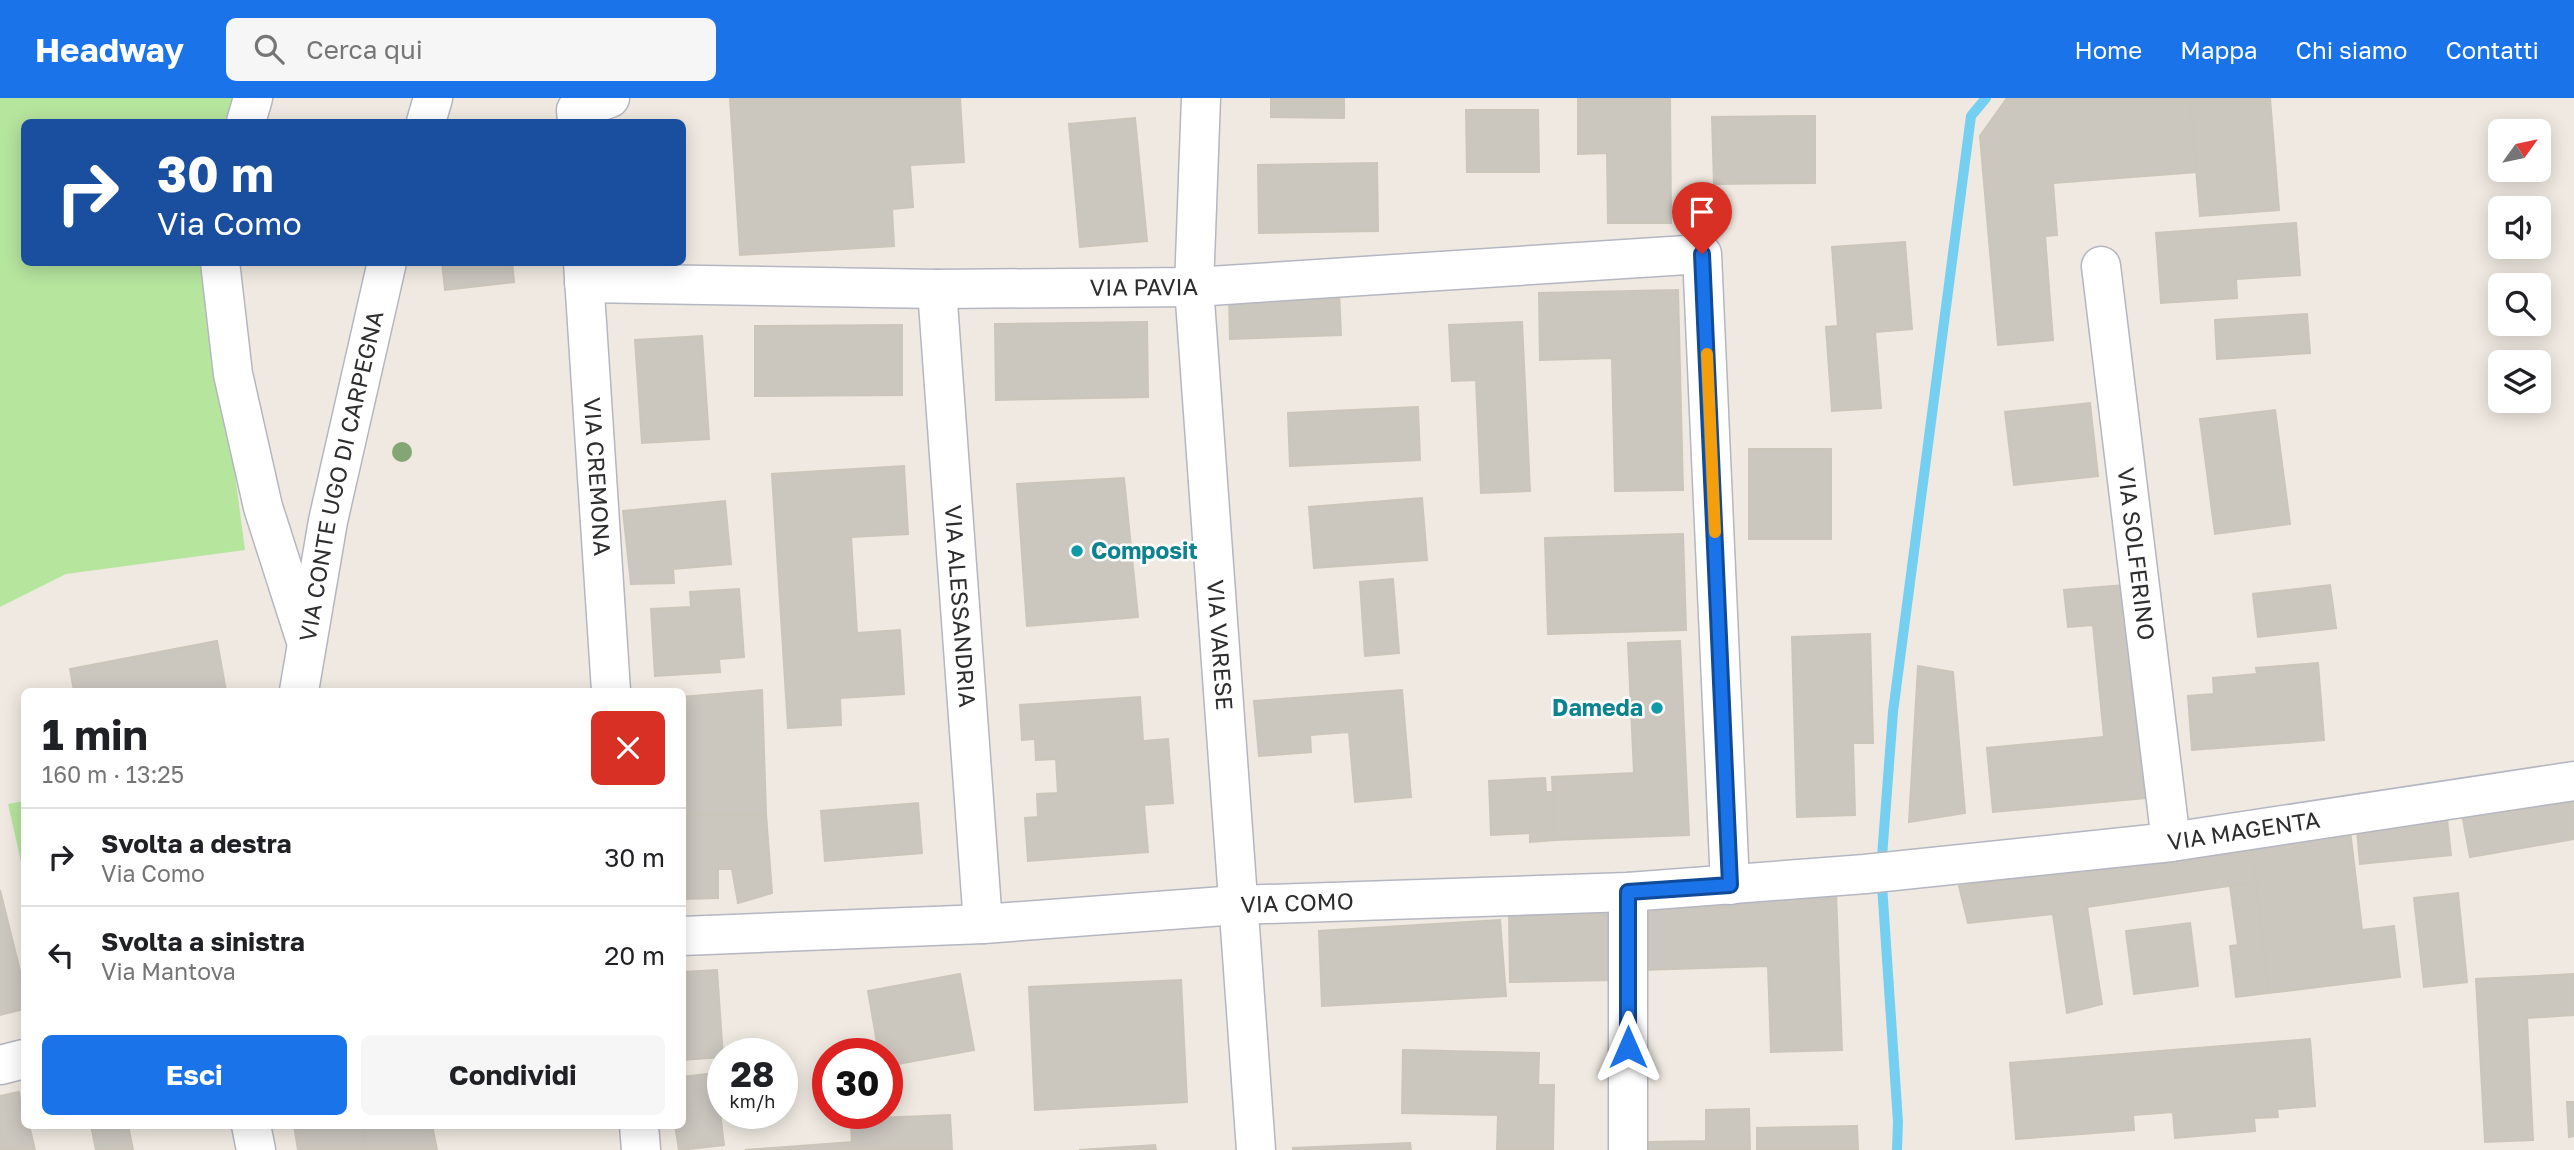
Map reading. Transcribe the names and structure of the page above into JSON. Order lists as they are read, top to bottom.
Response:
{
  "streets": {
    "street": [
      "VIA PAVIA",
      "VIA CONTE UGO DI CARPEGNA",
      "VIA CREMONA",
      "VIA SOLFERINO",
      "VIA ALESSANDRIA",
      "VIA VARESE",
      "VIA MAGENTA",
      "VIA COMO"
    ]
  },
  "crossings": [
    ["VIA PAVIA", "VIA CREMONA"],
    ["VIA PAVIA", "VIA ALESSANDRIA"],
    ["VIA PAVIA", "VIA VARESE"],
    ["VIA PAVIA", "VIA COMO"],
    ["VIA SOLFERINO", "VIA MAGENTA"],
    ["VIA ALESSANDRIA", "VIA COMO"],
    ["VIA VARESE", "VIA COMO"],
    ["VIA MAGENTA", "VIA COMO"]
  ],
  "places": ["Composit", "Dameda"],
  "north": "top right",
  "page": {
    "header": "Headway",
    "search": "Cerca qui",
    "nav": [
      "Home",
      "Mappa",
      "Chi siamo",
      "Contatti"
    ],
    "turn": ["30 m", "Via Como"],
    "heading": ["1 min", "160 m · 13:25"],
    "list": [
      {
        "name": "Svolta a destra",
        "note": "Via Como",
        "value": "30 m"
      },
      {
        "name": "Svolta a sinistra",
        "note": "Via Mantova",
        "value": "20 m"
      }
    ],
    "buttons": ["Esci", "Condividi"],
    "speed": "28 km/h",
    "limit": "30"
  }
}
